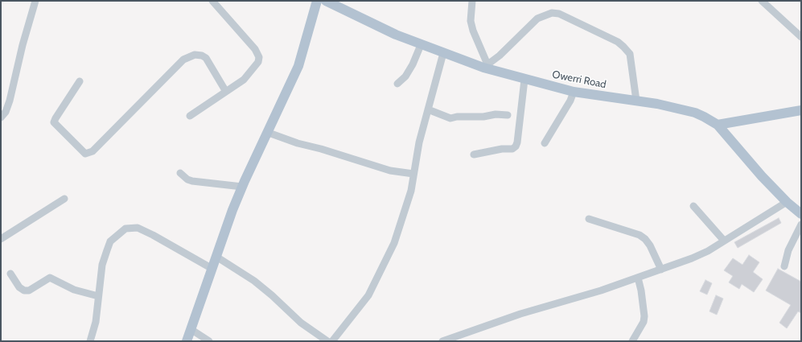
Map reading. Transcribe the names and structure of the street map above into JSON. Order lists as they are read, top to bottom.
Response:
{
  "streets": {
    "main road": ["Owerri Road"]
  }
}
